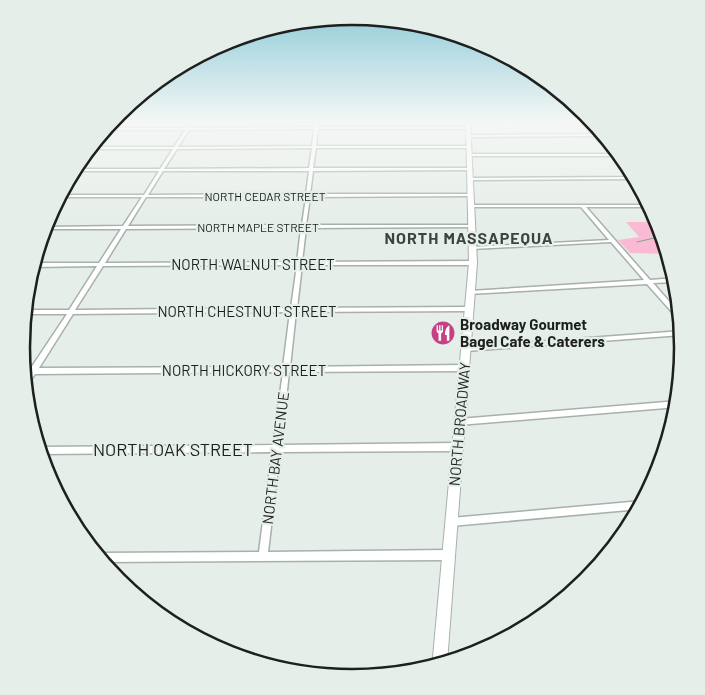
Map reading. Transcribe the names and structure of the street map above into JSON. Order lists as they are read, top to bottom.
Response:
{
  "streets": {
    "main road": ["NORTH BROADWAY"],
    "street": [
      "NORTH CEDAR STREET",
      "NORTH MAPLE STREET",
      "NORTH WALNUT STREET",
      "NORTH CHESTNUT STREET",
      "NORTH HICKORY STREET",
      "NORTH OAK STREET",
      "NORTH BAY AVENUE"
    ]
  },
  "crossings": [
    ["NORTH CEDAR STREET", "NORTH BROADWAY"],
    ["NORTH CEDAR STREET", "NORTH BAY AVENUE"],
    ["NORTH MAPLE STREET", "NORTH BROADWAY"],
    ["NORTH MAPLE STREET", "NORTH BAY AVENUE"],
    ["NORTH WALNUT STREET", "NORTH BROADWAY"],
    ["NORTH WALNUT STREET", "NORTH BAY AVENUE"],
    ["NORTH CHESTNUT STREET", "NORTH BROADWAY"],
    ["NORTH CHESTNUT STREET", "NORTH BAY AVENUE"],
    ["NORTH HICKORY STREET", "NORTH BROADWAY"],
    ["NORTH HICKORY STREET", "NORTH BAY AVENUE"],
    ["NORTH BROADWAY", "NORTH OAK STREET"],
    ["NORTH OAK STREET", "NORTH BAY AVENUE"]
  ],
  "districts": ["NORTH MASSAPEQUA"],
  "places": {
    "restaurant": ["Broadway Gourmet Bagel Cafe & Caterers"]
  }
}
